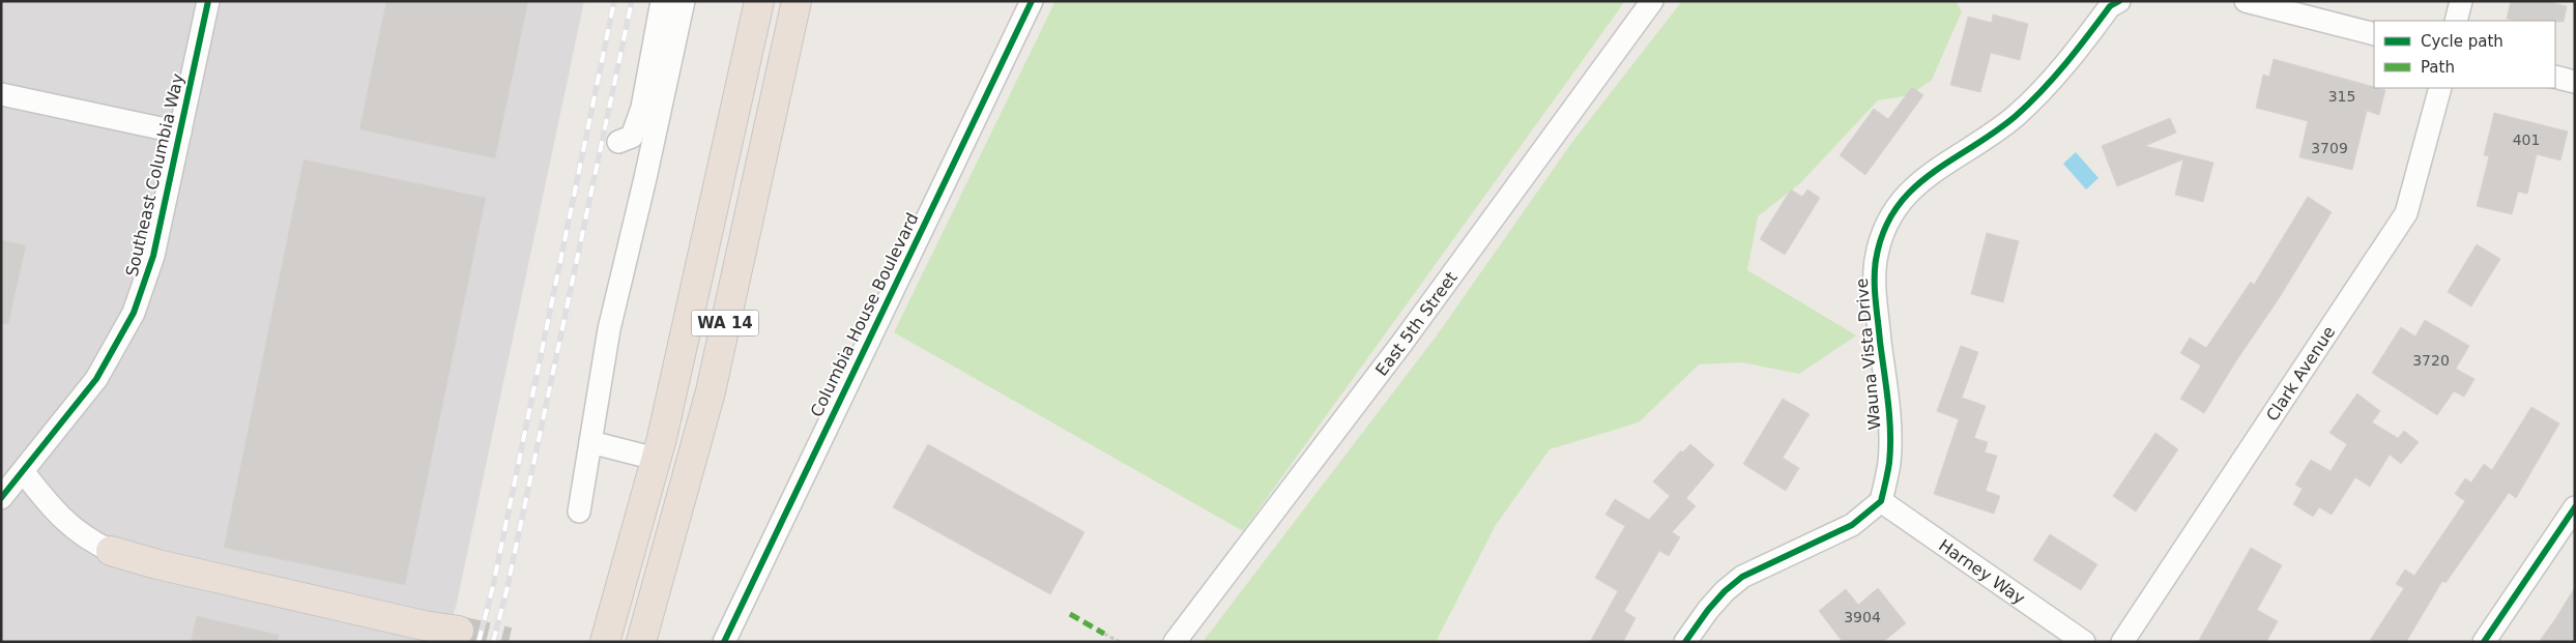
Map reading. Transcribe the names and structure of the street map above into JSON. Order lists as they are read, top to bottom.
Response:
{
  "streets": {
    "highway": ["WA 14"],
    "street": [
      "Southeast Columbia Way",
      "Columbia House Boulevard",
      "East 5th Street",
      "Wauna Vista Drive",
      "Clark Avenue",
      "Harney Way"
    ]
  },
  "crossings": [
    ["Wauna Vista Drive", "Harney Way"]
  ],
  "house_numbers": [
    "315",
    "401",
    "3709",
    "3720",
    "3904"
  ],
  "legend": ["Cycle path", "Path"]
}
